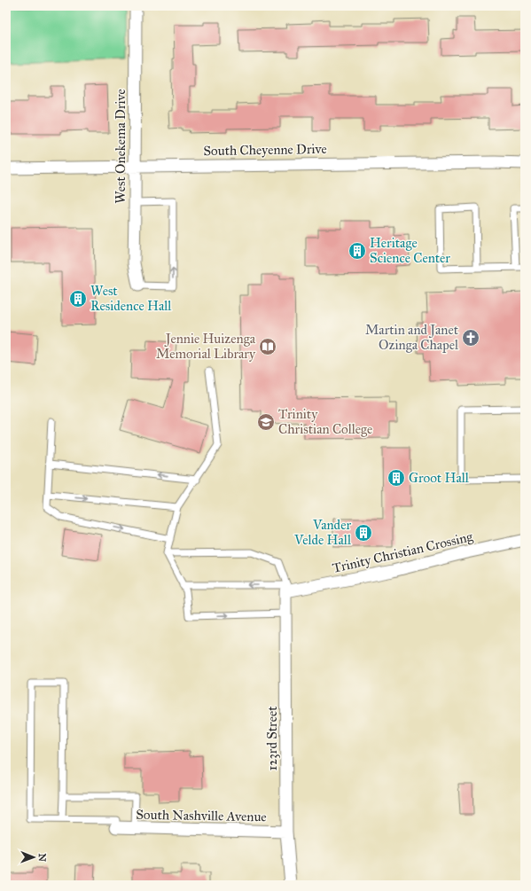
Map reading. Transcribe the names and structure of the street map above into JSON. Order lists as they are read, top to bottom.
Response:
{
  "streets": {
    "street": [
      "West Onekema Drive",
      "South Cheyenne Drive",
      "Trinity Christian Crossing",
      "123rd Street",
      "South Nashville Avenue"
    ]
  },
  "crossings": [
    ["West Onekema Drive", "South Cheyenne Drive"],
    ["Trinity Christian Crossing", "123rd Street"],
    ["123rd Street", "South Nashville Avenue"]
  ],
  "places": {
    "building": [
      "Heritage Science Center",
      "West Residence Hall",
      "Groot Hall",
      "Vander Velde Hall"
    ],
    "church": ["Martin and Janet Ozinga Chapel"],
    "library": ["Jennie Huizenga Memorial Library"],
    "school or university": ["Trinity Christian College"]
  },
  "north": "right"
}
